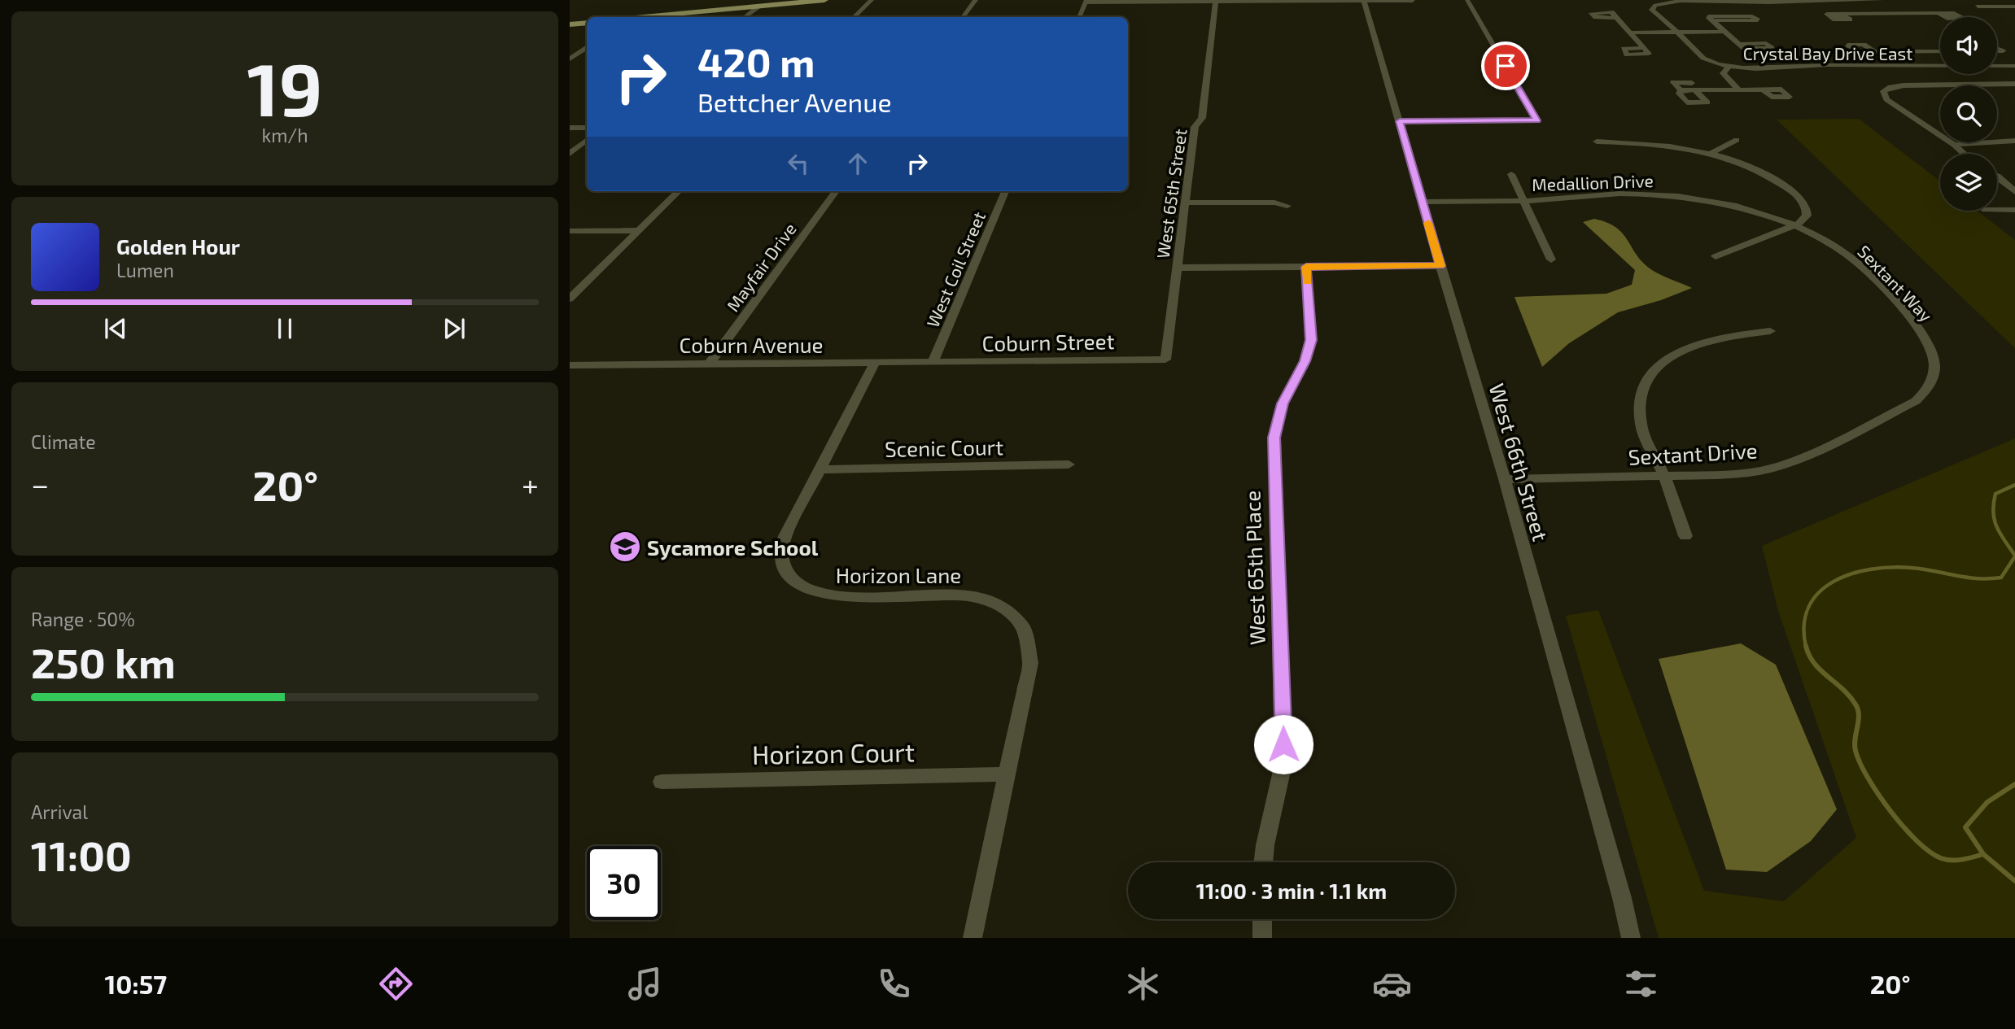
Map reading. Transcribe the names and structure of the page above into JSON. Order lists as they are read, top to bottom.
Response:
{
  "streets": {
    "street": [
      "Crystal Bay Drive East",
      "Medallion Drive",
      "West 65th Street",
      "Mayfair Drive",
      "West Coil Street",
      "Sextant Way",
      "Coburn Street",
      "Coburn Avenue",
      "Scenic Court",
      "Sextant Drive",
      "West 66th Street",
      "West 65th Place",
      "Horizon Lane",
      "Horizon Court"
    ]
  },
  "crossings": [
    ["Medallion Drive", "Sextant Way"],
    ["Medallion Drive", "West 66th Street"],
    ["West 65th Street", "Coburn Street"],
    ["Mayfair Drive", "Coburn Avenue"],
    ["West Coil Street", "Coburn Street"],
    ["West Coil Street", "Coburn Avenue"],
    ["Sextant Way", "Sextant Drive"],
    ["Coburn Street", "Coburn Avenue"],
    ["Coburn Avenue", "Horizon Lane"],
    ["Scenic Court", "Horizon Lane"],
    ["Sextant Drive", "West 66th Street"],
    ["Horizon Lane", "Horizon Court"]
  ],
  "places": {
    "school or university": ["Sycamore School"]
  },
  "page": {
    "tile": [
      ["19", "km/h"],
      "Climate",
      ["Range · 50%", "250 km"],
      ["Arrival", "11:00"]
    ],
    "turn": ["420 m", "Bettcher Avenue"],
    "song": ["Golden Hour", "Lumen"],
    "heat": ["−", "20°", "+"],
    "limit": "30",
    "trip": "11:00 · 3 min · 1.1 km",
    "tabs": ["10:57", "20°"]
  }
}
